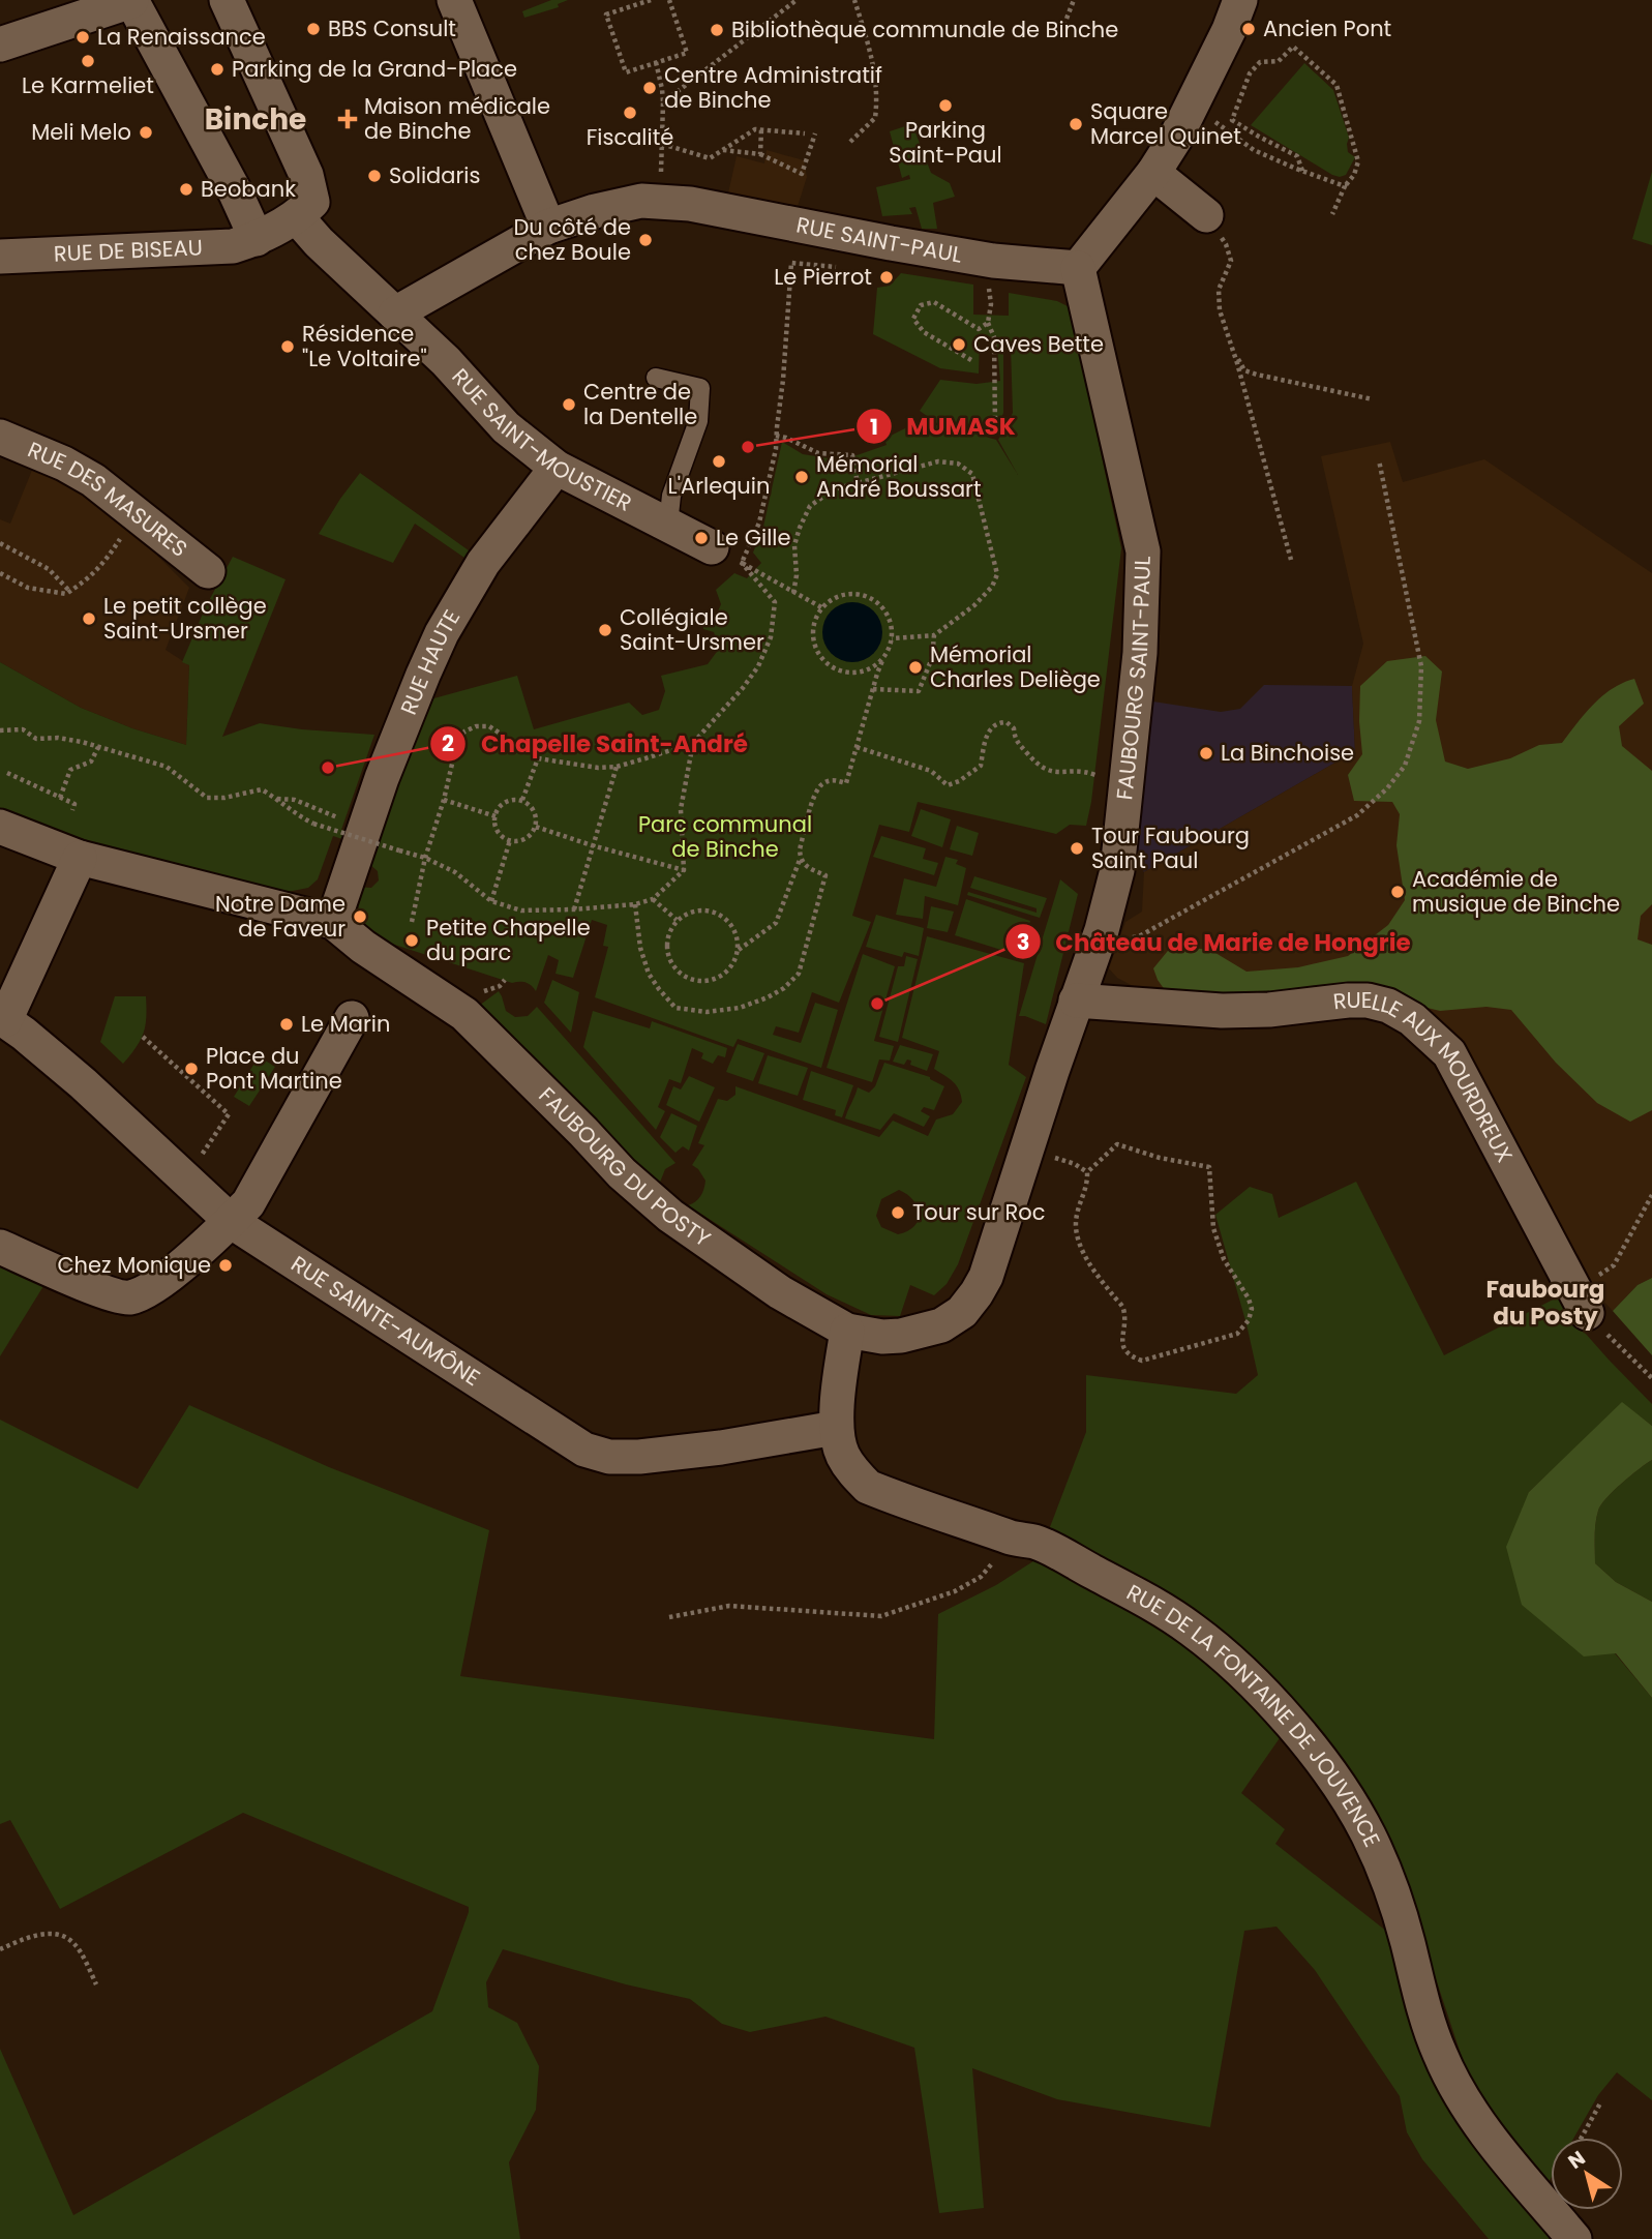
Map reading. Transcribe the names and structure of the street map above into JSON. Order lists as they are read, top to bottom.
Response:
{
  "streets": {
    "street": [
      "RUE SAINT-PAUL",
      "RUE DE BISEAU",
      "RUE SAINT-MOUSTIER",
      "RUE DES MASURES",
      "RUE HAUTE",
      "FAUBOURG SAINT-PAUL",
      "RUELLE AUX MOURDREUX",
      "FAUBOURG DU POSTY",
      "RUE SAINTE-AUMÔNE",
      "RUE DE LA FONTAINE DE JOUVENCE"
    ]
  },
  "crossings": [
    ["RUE SAINT-PAUL", "RUE SAINT-MOUSTIER"],
    ["RUE SAINT-PAUL", "FAUBOURG SAINT-PAUL"],
    ["RUE DE BISEAU", "RUE SAINT-MOUSTIER"],
    ["RUE SAINT-MOUSTIER", "RUE HAUTE"],
    ["RUE HAUTE", "FAUBOURG DU POSTY"],
    ["FAUBOURG SAINT-PAUL", "RUELLE AUX MOURDREUX"],
    ["FAUBOURG SAINT-PAUL", "FAUBOURG DU POSTY"],
    ["RUELLE AUX MOURDREUX", "FAUBOURG DU POSTY"],
    ["FAUBOURG DU POSTY", "RUE DE LA FONTAINE DE JOUVENCE"],
    ["RUE SAINTE-AUMÔNE", "RUE DE LA FONTAINE DE JOUVENCE"]
  ],
  "districts": ["Binche", "Faubourg du Posty"],
  "parks": ["Parc communal de Binche"],
  "places": {
    "other": [
      "BBS Consult",
      "Ancien Pont",
      "Bibliothèque communale de Binche",
      "La Renaissance",
      "Le Karmeliet",
      "Parking de la Grand-Place",
      "Centre Administratif de Binche",
      "Parking Saint-Paul",
      "Fiscalité",
      "Square Marcel Quinet",
      "Meli Melo",
      "Solidaris",
      "Beobank",
      "Du côté de chez Boule",
      "Le Pierrot",
      "Caves Bette",
      "Résidence \"Le Voltaire\"",
      "Centre de la Dentelle",
      "MUMASK",
      "L'Arlequin",
      "Mémorial André Boussart",
      "Le Gille",
      "Le petit collège Saint-Ursmer",
      "Collégiale Saint-Ursmer",
      "Mémorial Charles Deliège",
      "La Binchoise",
      "Chapelle Saint-André",
      "Tour Faubourg Saint Paul",
      "Académie de musique de Binche",
      "Notre Dame de Faveur",
      "Petite Chapelle du parc",
      "Château de Marie de Hongrie",
      "Le Marin",
      "Place du Pont Martine",
      "Tour sur Roc",
      "Chez Monique"
    ],
    "health": ["Maison médicale de Binche"]
  },
  "north": "top left"
}
